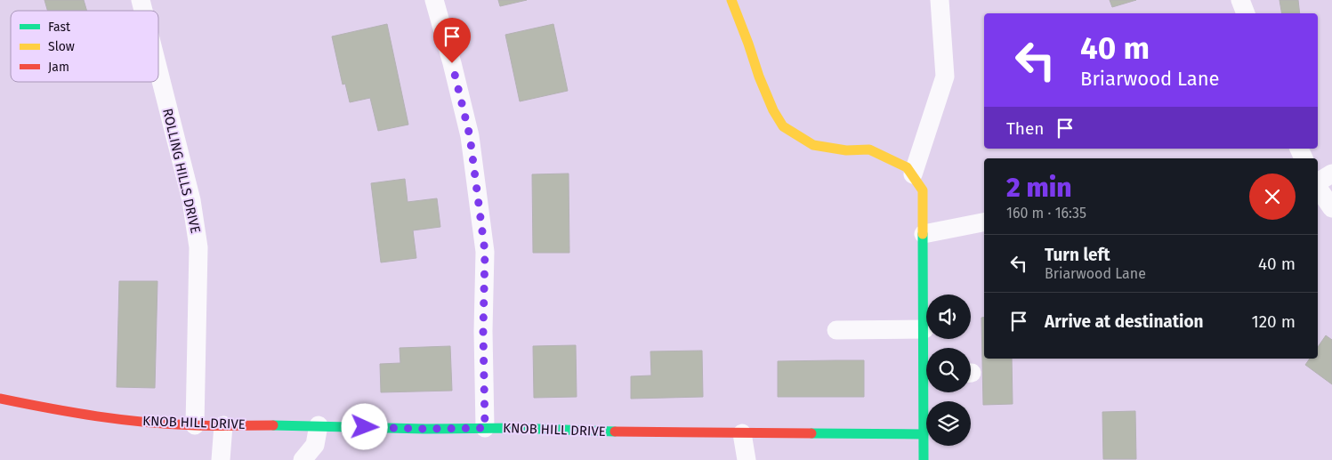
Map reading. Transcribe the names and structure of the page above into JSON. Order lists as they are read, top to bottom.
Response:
{
  "streets": {
    "street": ["ROLLING HILLS DRIVE", "KNOB HILL DRIVE"]
  },
  "crossings": [
    ["ROLLING HILLS DRIVE", "KNOB HILL DRIVE"]
  ],
  "legend": ["Fast", "Slow", "Jam"],
  "page": {
    "turn": ["40 m", "Briarwood Lane"],
    "then": "Then",
    "heading": ["2 min", "160 m · 16:35"],
    "list": [
      {
        "name": "Turn left",
        "note": "Briarwood Lane",
        "value": "40 m"
      },
      {
        "name": "Arrive at destination",
        "value": "120 m"
      }
    ]
  }
}
